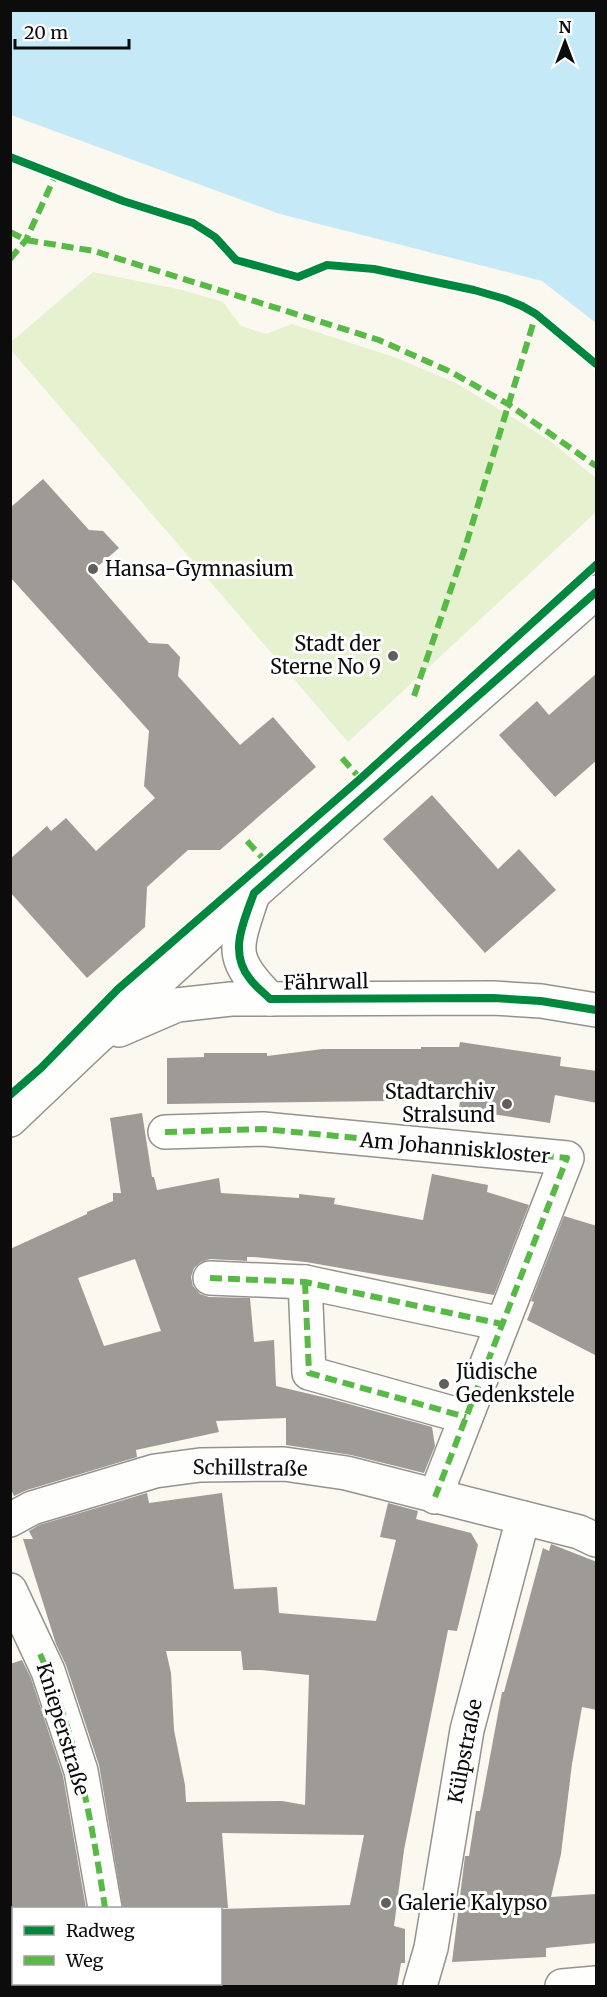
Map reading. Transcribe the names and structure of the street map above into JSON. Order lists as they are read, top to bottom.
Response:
{
  "streets": {
    "street": [
      "Fährwall",
      "Am Johanniskloster",
      "Schillstraße",
      "Knieperstraße",
      "Külpstraße"
    ]
  },
  "crossings": [
    ["Am Johanniskloster", "Schillstraße"],
    ["Schillstraße", "Külpstraße"]
  ],
  "places": [
    "Hansa-Gymnasium",
    "Stadt der Sterne No 9",
    "Stadtarchiv Stralsund",
    "Jüdische Gedenkstele",
    "Galerie Kalypso"
  ],
  "legend": ["Radweg", "Weg"],
  "scale_bar": "20 m",
  "north": "top"
}
